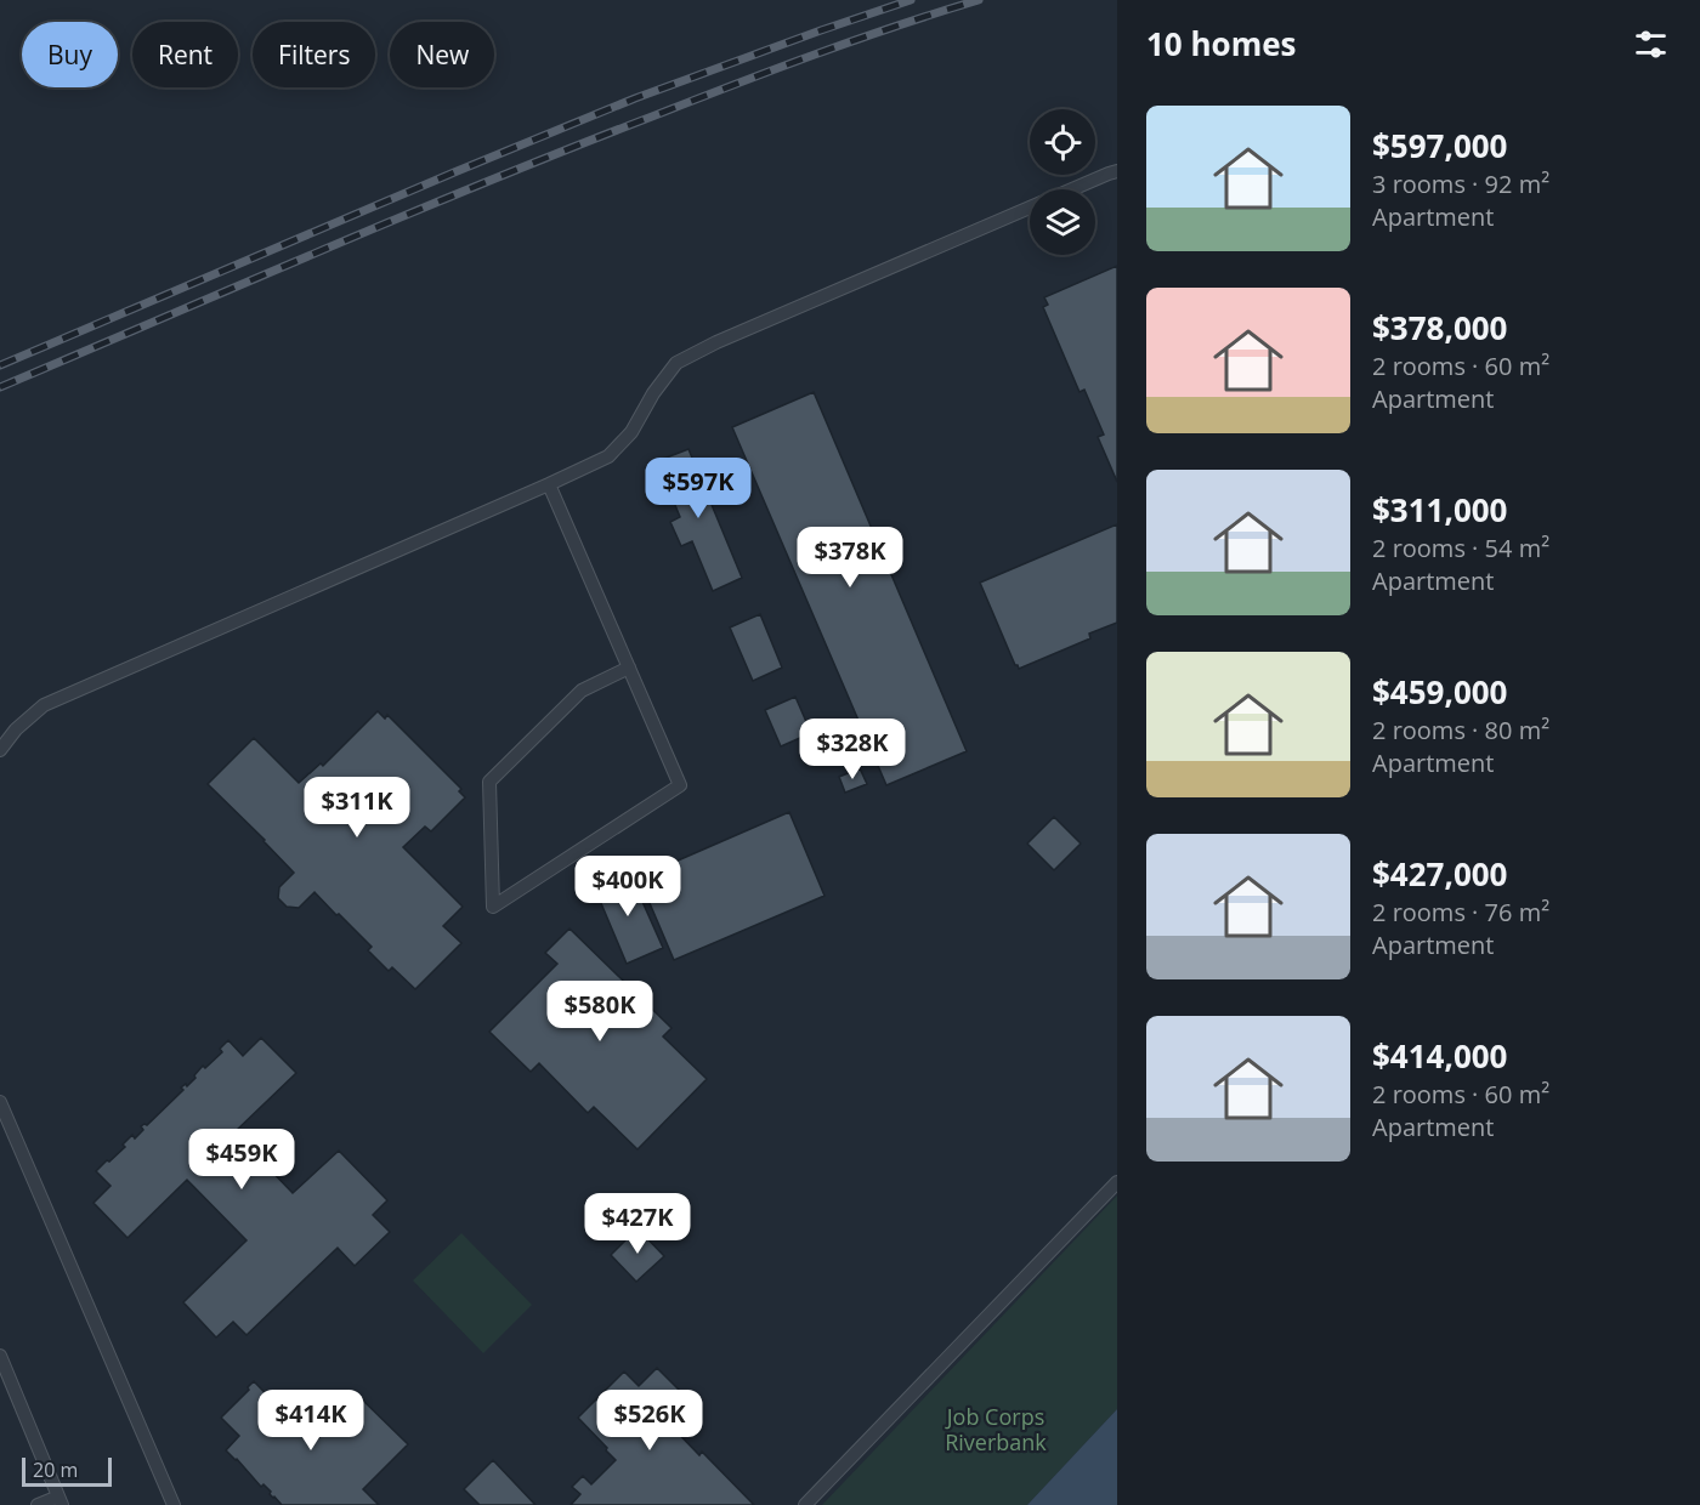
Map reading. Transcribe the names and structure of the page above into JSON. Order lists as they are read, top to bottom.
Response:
{
  "parks": ["Job Corps Riverbank"],
  "scale_bar": "20 m",
  "page": {
    "heading": "10 homes",
    "chip": [
      "Buy",
      "Rent",
      "Filters",
      "New"
    ],
    "list": [
      {
        "name": "$597,000",
        "note": "3 rooms · 92 m² · Apartment"
      },
      {
        "name": "$378,000",
        "note": "2 rooms · 60 m² · Apartment"
      },
      {
        "name": "$311,000",
        "note": "2 rooms · 54 m² · Apartment"
      },
      {
        "name": "$459,000",
        "note": "2 rooms · 80 m² · Apartment"
      },
      {
        "name": "$427,000",
        "note": "2 rooms · 76 m² · Apartment"
      },
      {
        "name": "$414,000",
        "note": "2 rooms · 60 m² · Apartment"
      }
    ],
    "price": [
      "$597K",
      "$378K",
      "$328K",
      "$311K",
      "$400K",
      "$580K",
      "$459K",
      "$427K",
      "$414K",
      "$526K"
    ],
    "scale": "20 m"
  }
}
